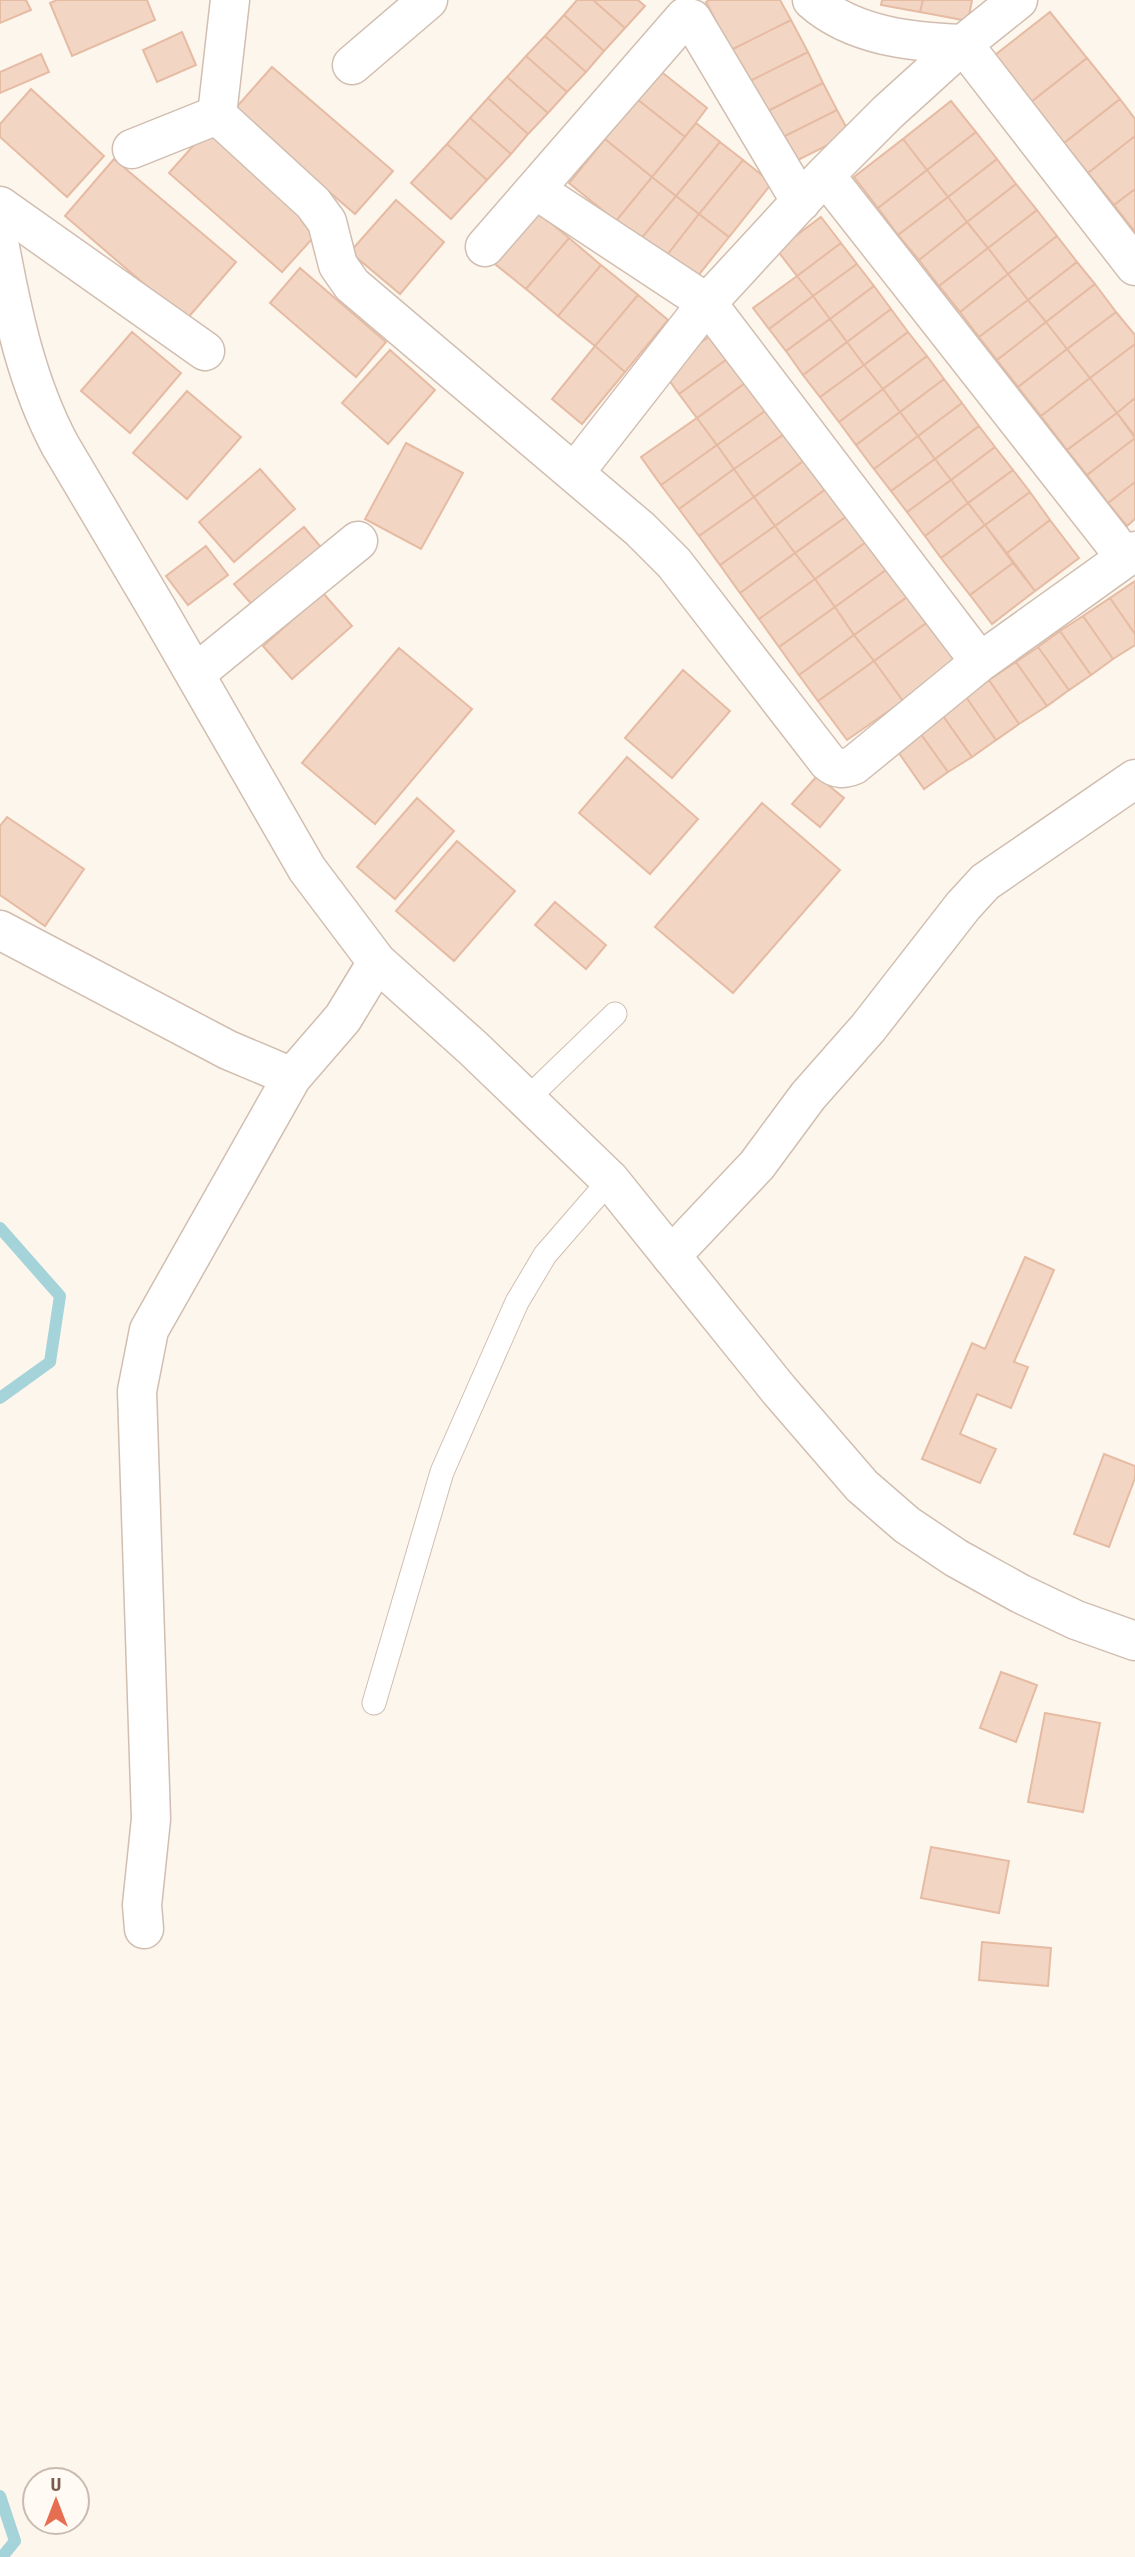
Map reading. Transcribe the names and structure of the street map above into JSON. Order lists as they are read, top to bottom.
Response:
{
  "north": "top"
}
